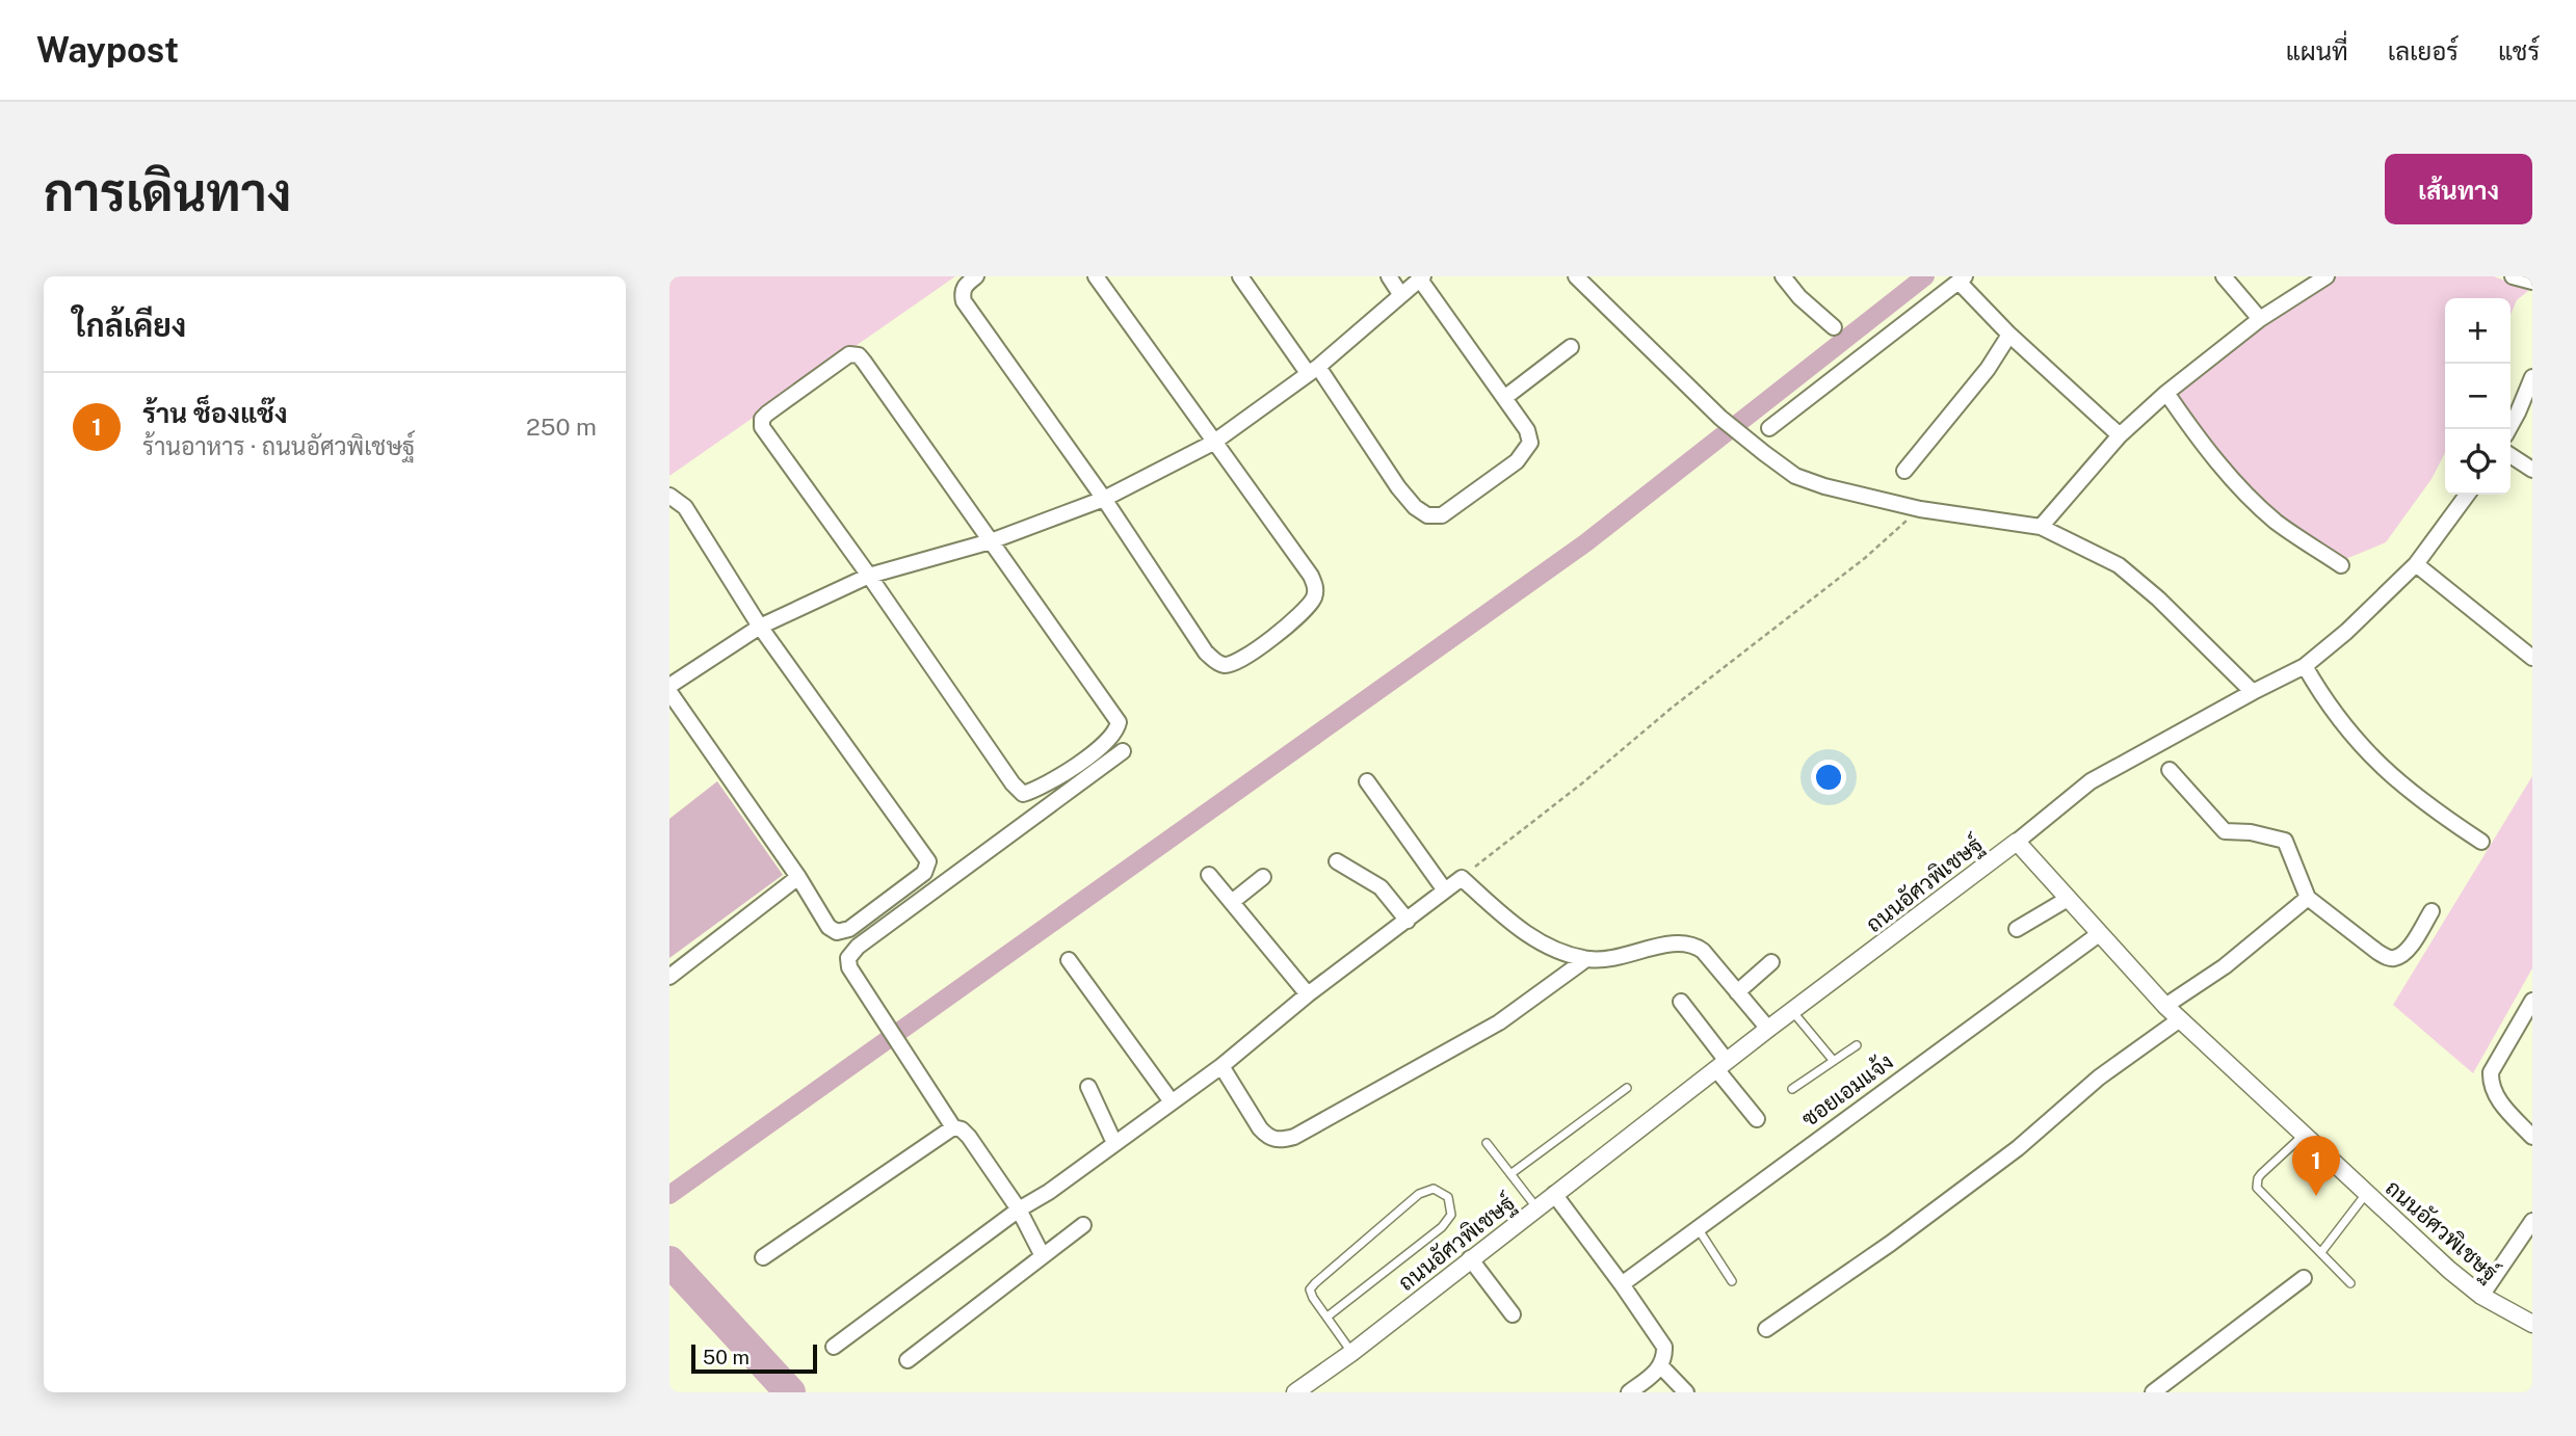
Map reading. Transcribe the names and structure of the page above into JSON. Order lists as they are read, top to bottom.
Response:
{
  "streets": {
    "street": ["ถนนอัศวพิเชษฐ์", "ซอยเอมแจ้ง"]
  },
  "crossings": [
    ["ถนนอัศวพิเชษฐ์", "ซอยเอมแจ้ง"]
  ],
  "scale_bar": "50 m",
  "page": {
    "header": "Waypost",
    "nav": ["แผนที่", "เลเยอร์", "แชร์"],
    "buttons": "เส้นทาง",
    "title": "การเดินทาง",
    "heading": "ใกล้เคียง",
    "map_buttons": ["+", "−"],
    "list": [
      {
        "mark": "1",
        "name": "ร้าน ช็องแช๊ง",
        "note": "ร้านอาหาร · ถนนอัศวพิเชษฐ์",
        "value": "250 m"
      }
    ],
    "pins": "1",
    "scale": "50 m"
  }
}
